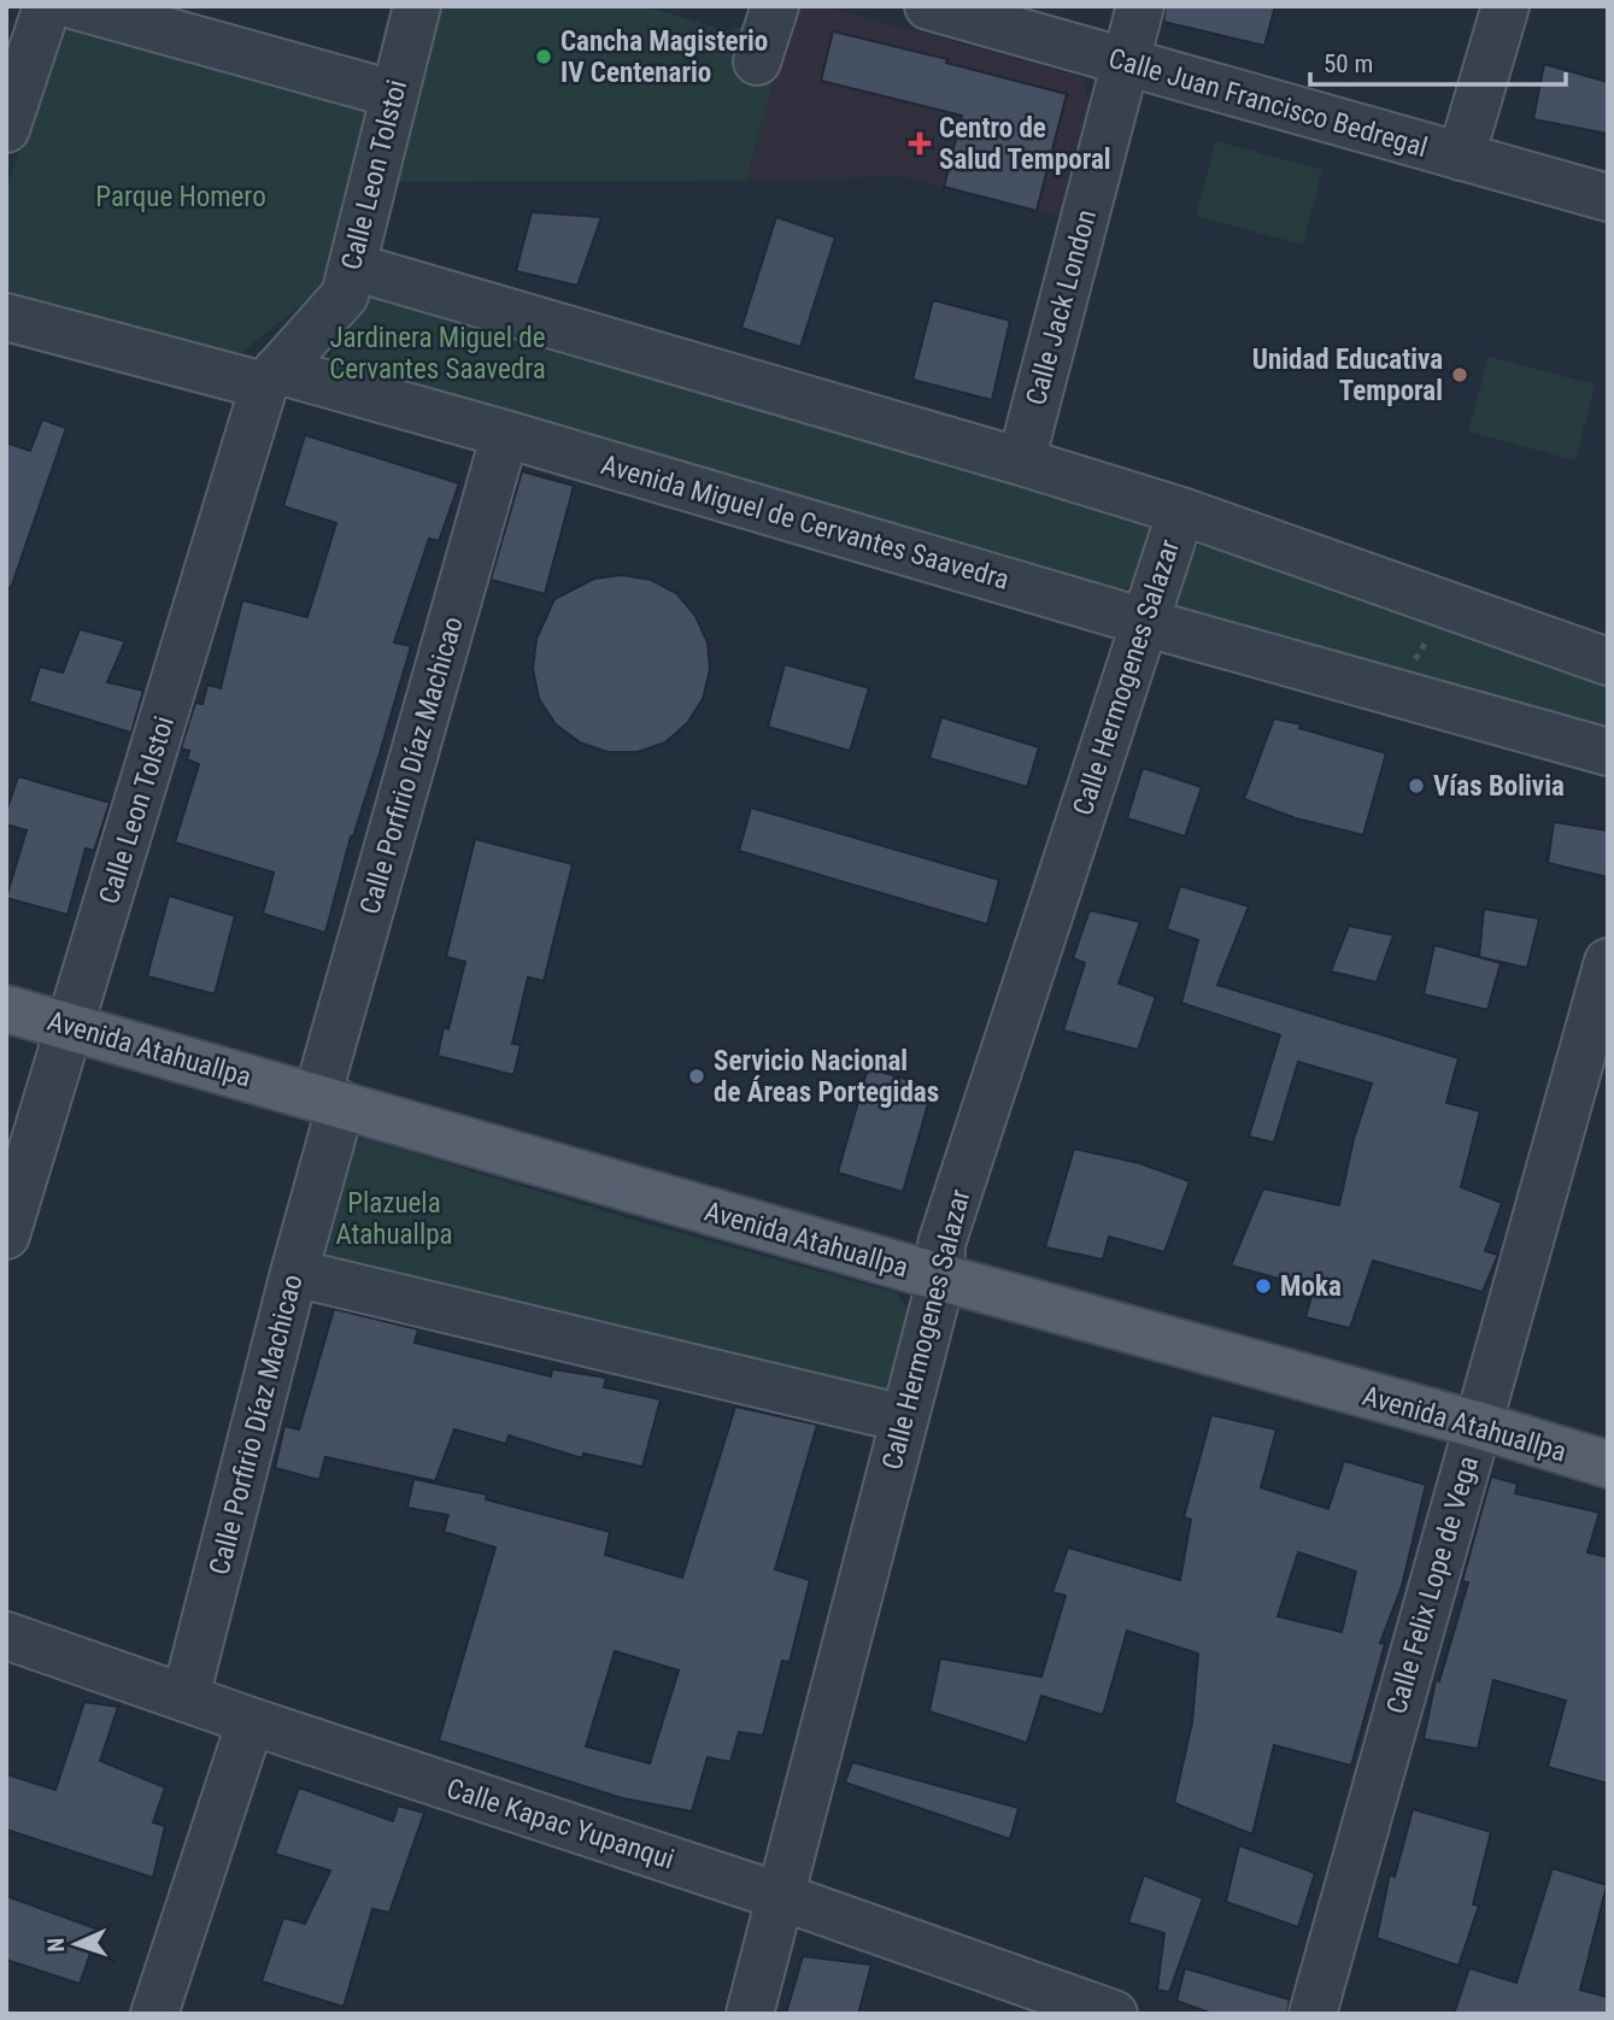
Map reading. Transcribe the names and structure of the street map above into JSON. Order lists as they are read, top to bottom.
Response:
{
  "streets": {
    "main road": ["Avenida Atahuallpa"],
    "street": [
      "Calle Juan Francisco Bedregal",
      "Calle Leon Tolstoi",
      "Calle Jack London",
      "Avenida Miguel de Cervantes Saavedra",
      "Calle Hermogenes Salazar",
      "Calle Porfirio Díaz Machicao",
      "Calle Felix Lope de Vega",
      "Calle Kapac Yupanqui"
    ]
  },
  "crossings": [
    ["Calle Juan Francisco Bedregal", "Calle Jack London"],
    ["Calle Leon Tolstoi", "Avenida Miguel de Cervantes Saavedra"],
    ["Calle Leon Tolstoi", "Avenida Atahuallpa"],
    ["Avenida Miguel de Cervantes Saavedra", "Calle Hermogenes Salazar"],
    ["Avenida Miguel de Cervantes Saavedra", "Calle Porfirio Díaz Machicao"],
    ["Calle Hermogenes Salazar", "Avenida Atahuallpa"],
    ["Calle Hermogenes Salazar", "Calle Kapac Yupanqui"],
    ["Calle Porfirio Díaz Machicao", "Avenida Atahuallpa"],
    ["Calle Porfirio Díaz Machicao", "Calle Kapac Yupanqui"],
    ["Avenida Atahuallpa", "Calle Felix Lope de Vega"]
  ],
  "parks": ["Parque Homero", "Jardinera Miguel de Cervantes Saavedra", "Plazuela Atahuallpa"],
  "places": {
    "other": [
      "Cancha Magisterio IV Centenario",
      "Unidad Educativa Temporal",
      "Vías Bolivia",
      "Servicio Nacional de Áreas Portegidas",
      "Moka"
    ],
    "health": ["Centro de Salud Temporal"]
  },
  "scale_bar": "50 m",
  "north": "left"
}
